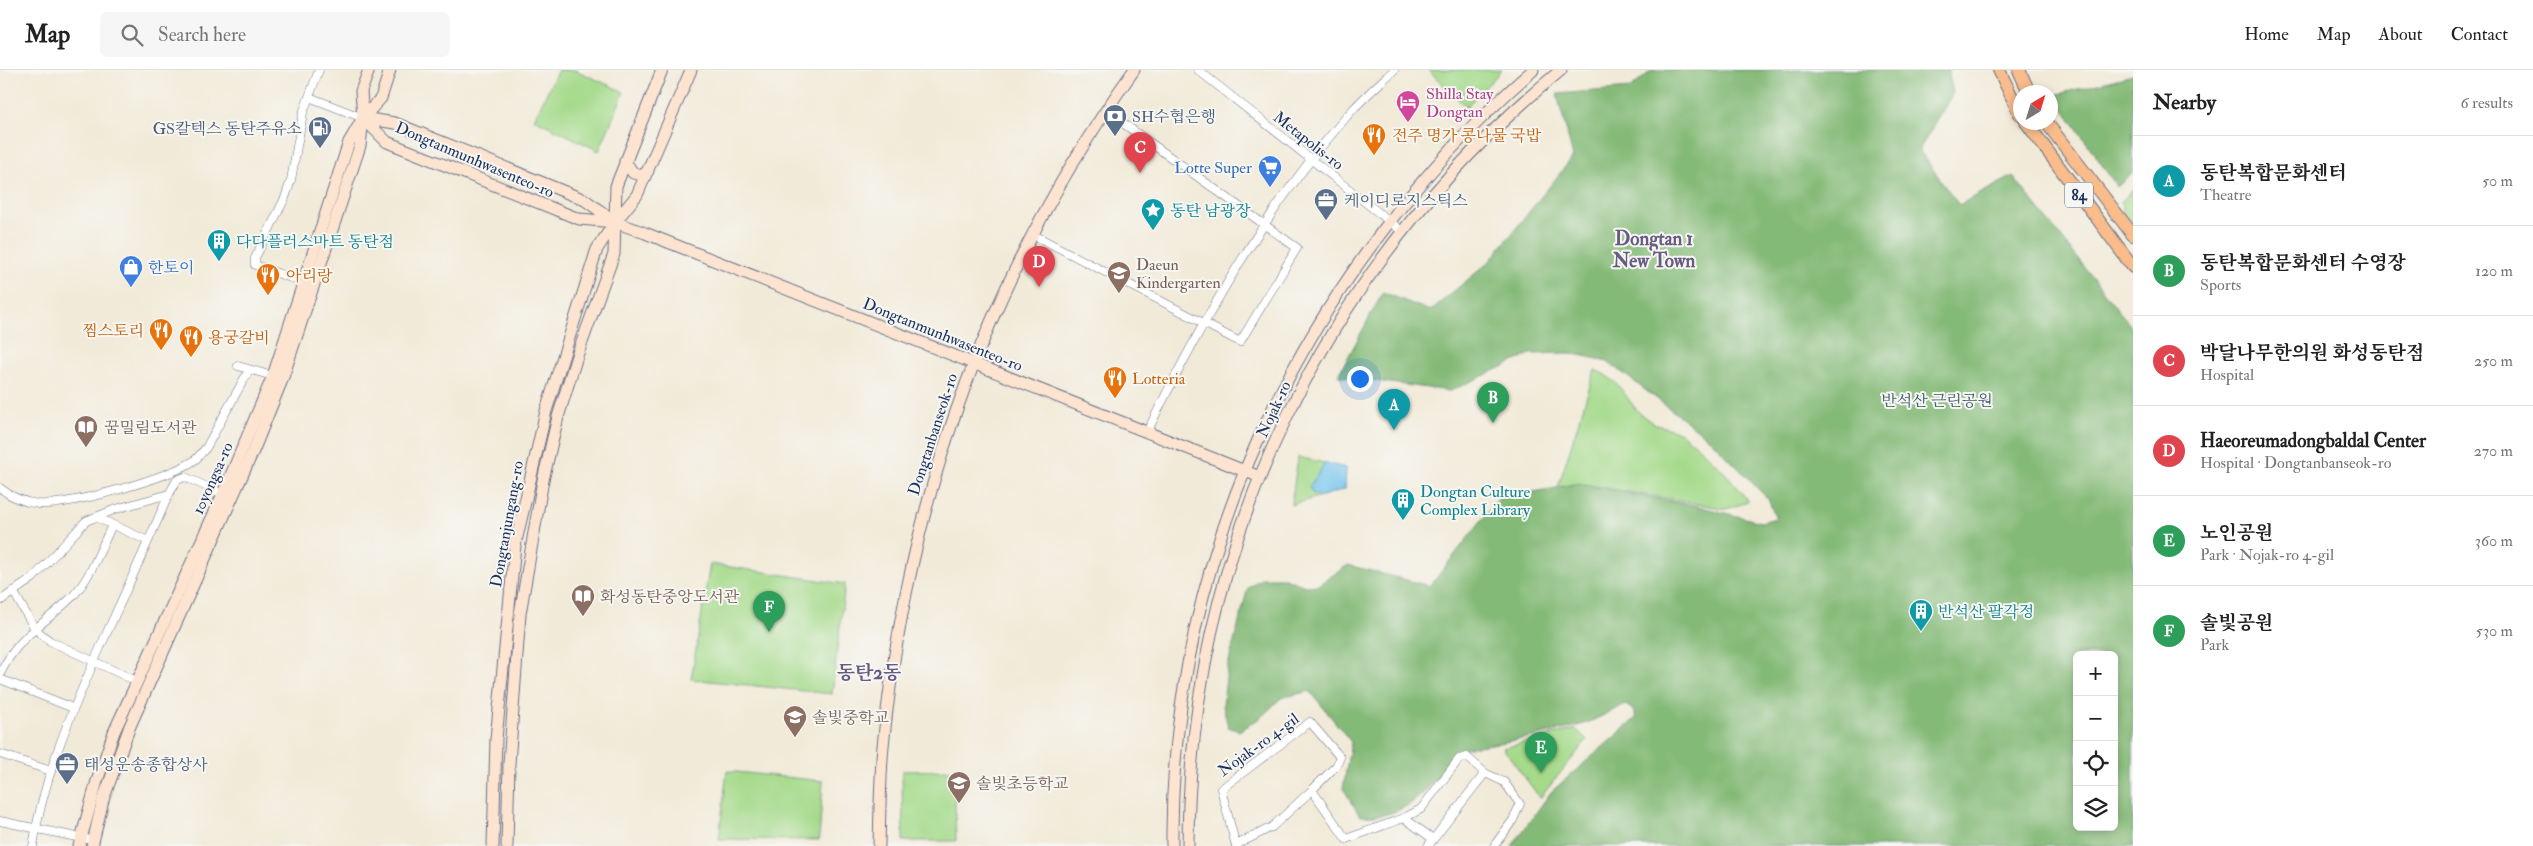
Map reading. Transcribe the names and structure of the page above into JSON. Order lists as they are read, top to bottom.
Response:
{
  "streets": {
    "main road": ["84"],
    "street": [
      "Metapolis-ro",
      "Dongtanmunhwasenteo-ro",
      "Nojak-ro",
      "Dongtanbanseok-ro",
      "10yongsa-ro",
      "Dongtanjungang-ro",
      "Nojak-ro 4-gil"
    ]
  },
  "crossings": [
    ["Metapolis-ro", "Nojak-ro"],
    ["Dongtanmunhwasenteo-ro", "Nojak-ro"],
    ["Dongtanmunhwasenteo-ro", "Dongtanbanseok-ro"],
    ["Dongtanmunhwasenteo-ro", "10yongsa-ro"],
    ["Dongtanmunhwasenteo-ro", "Dongtanjungang-ro"]
  ],
  "districts": ["Dongtan 1 New Town", "동탄2동"],
  "parks": ["반석산 근린공원"],
  "places": {
    "hotel": ["Shilla Stay Dongtan"],
    "bank": ["SH수협은행"],
    "fuel station": ["GS칼텍스 동탄주유소"],
    "restaurant": [
      "전주 명가 콩나물 국밥",
      "아리랑",
      "찜스토리",
      "용궁갈비",
      "Lotteria"
    ],
    "supermarket": ["Lotte Super"],
    "office": ["케이디로지스틱스", "태성운송종합상사"],
    "place": ["동탄 남광장"],
    "building": ["다다플러스마트 동탄점", "Dongtan Culture Complex Library", "반석산 팔각정"],
    "shop": ["한토이"],
    "school or university": ["Daeun Kindergarten", "솔빛중학교", "솔빛초등학교"],
    "library": ["꿈밀림도서관", "화성동탄중앙도서관"]
  },
  "north": "top right",
  "page": {
    "header": "Map",
    "search": "Search here",
    "nav": [
      "Home",
      "Map",
      "About",
      "Contact"
    ],
    "heading": ["Nearby", "6 results"],
    "pins": [
      "C",
      "D",
      "B",
      "A",
      "F",
      "E"
    ],
    "list": [
      {
        "mark": "A",
        "name": "동탄복합문화센터",
        "note": "Theatre",
        "value": "50 m"
      },
      {
        "mark": "B",
        "name": "동탄복합문화센터 수영장",
        "note": "Sports",
        "value": "120 m"
      },
      {
        "mark": "C",
        "name": "박달나무한의원 화성동탄점",
        "note": "Hospital",
        "value": "250 m"
      },
      {
        "mark": "D",
        "name": "Haeoreumadongbaldal Center",
        "note": "Hospital · Dongtanbanseok-ro",
        "value": "270 m"
      },
      {
        "mark": "E",
        "name": "노인공원",
        "note": "Park · Nojak-ro 4-gil",
        "value": "360 m"
      },
      {
        "mark": "F",
        "name": "솔빛공원",
        "note": "Park",
        "value": "530 m"
      }
    ],
    "map_buttons": ["+", "−"]
  }
}
